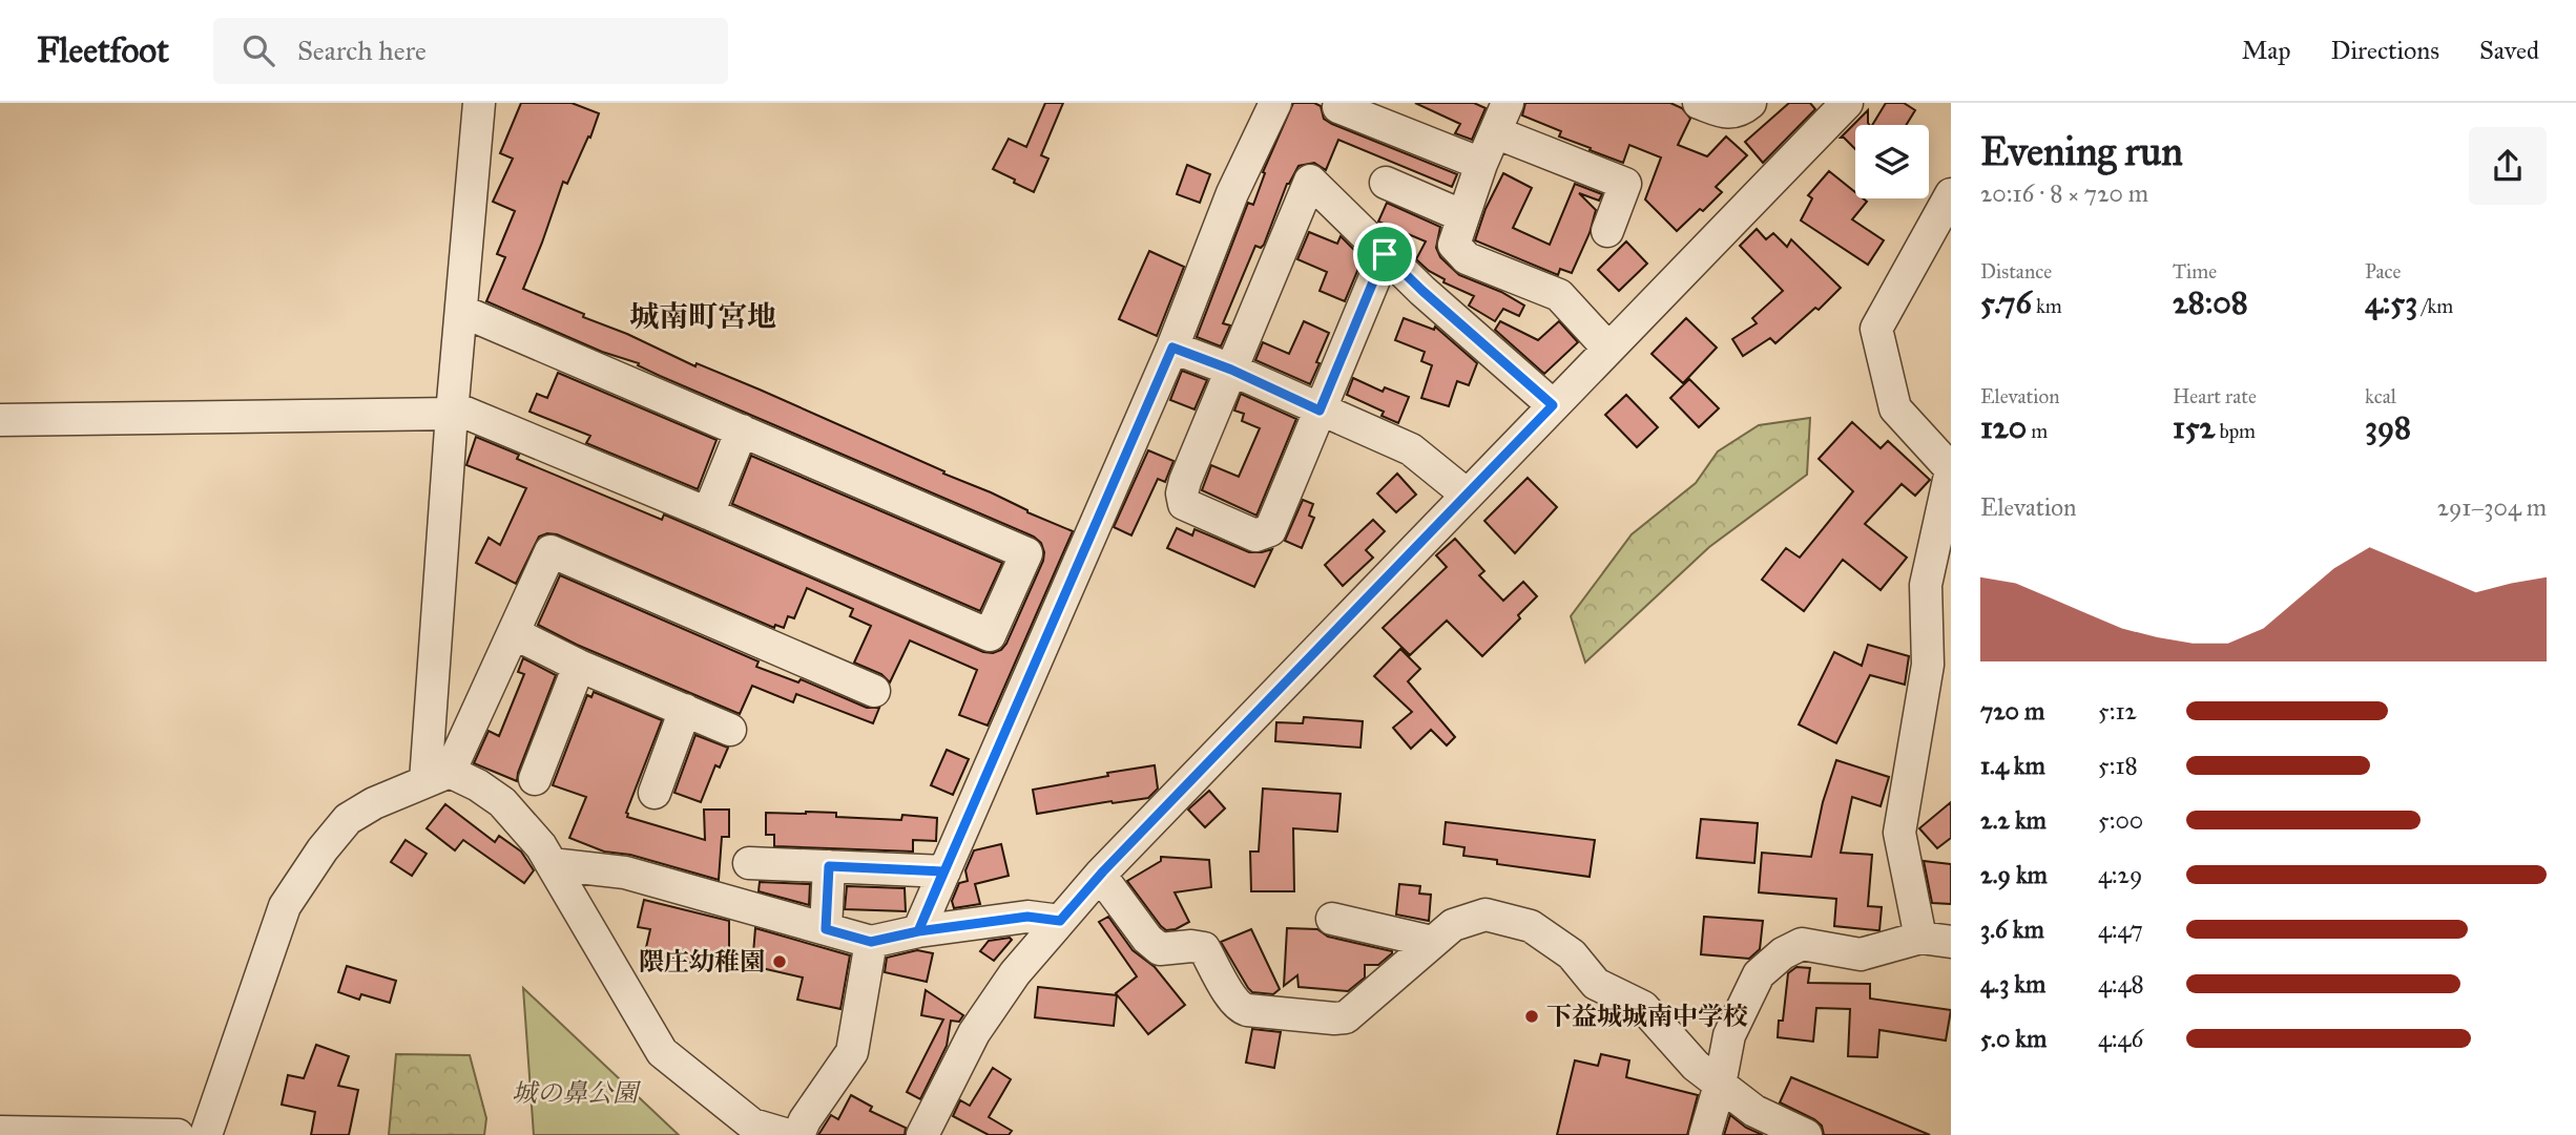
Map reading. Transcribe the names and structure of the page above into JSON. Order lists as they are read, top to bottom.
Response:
{
  "districts": ["城南町宮地"],
  "parks": ["城の鼻公園"],
  "places": ["隈庄幼稚園", "下益城城南中学校"],
  "page": {
    "header": "Fleetfoot",
    "search": "Search here",
    "nav": ["Map", "Directions", "Saved"],
    "heading": ["Evening run", "20:16 · 8 × 720 m"],
    "stats": [
      ["Distance", "5.76 km"],
      ["Time", "28:08"],
      ["Pace", "4:53 /km"],
      ["Elevation", "120 m"],
      ["Heart rate", "152 bpm"],
      ["kcal", "398"]
    ],
    "chart": ["Elevation", "291–304 m"],
    "list": [
      {
        "name": "720 m",
        "note": "5:12"
      },
      {
        "name": "1.4 km",
        "note": "5:18"
      },
      {
        "name": "2.2 km",
        "note": "5:00"
      },
      {
        "name": "2.9 km",
        "note": "4:29"
      },
      {
        "name": "3.6 km",
        "note": "4:47"
      },
      {
        "name": "4.3 km",
        "note": "4:48"
      },
      {
        "name": "5.0 km",
        "note": "4:46"
      }
    ]
  }
}
